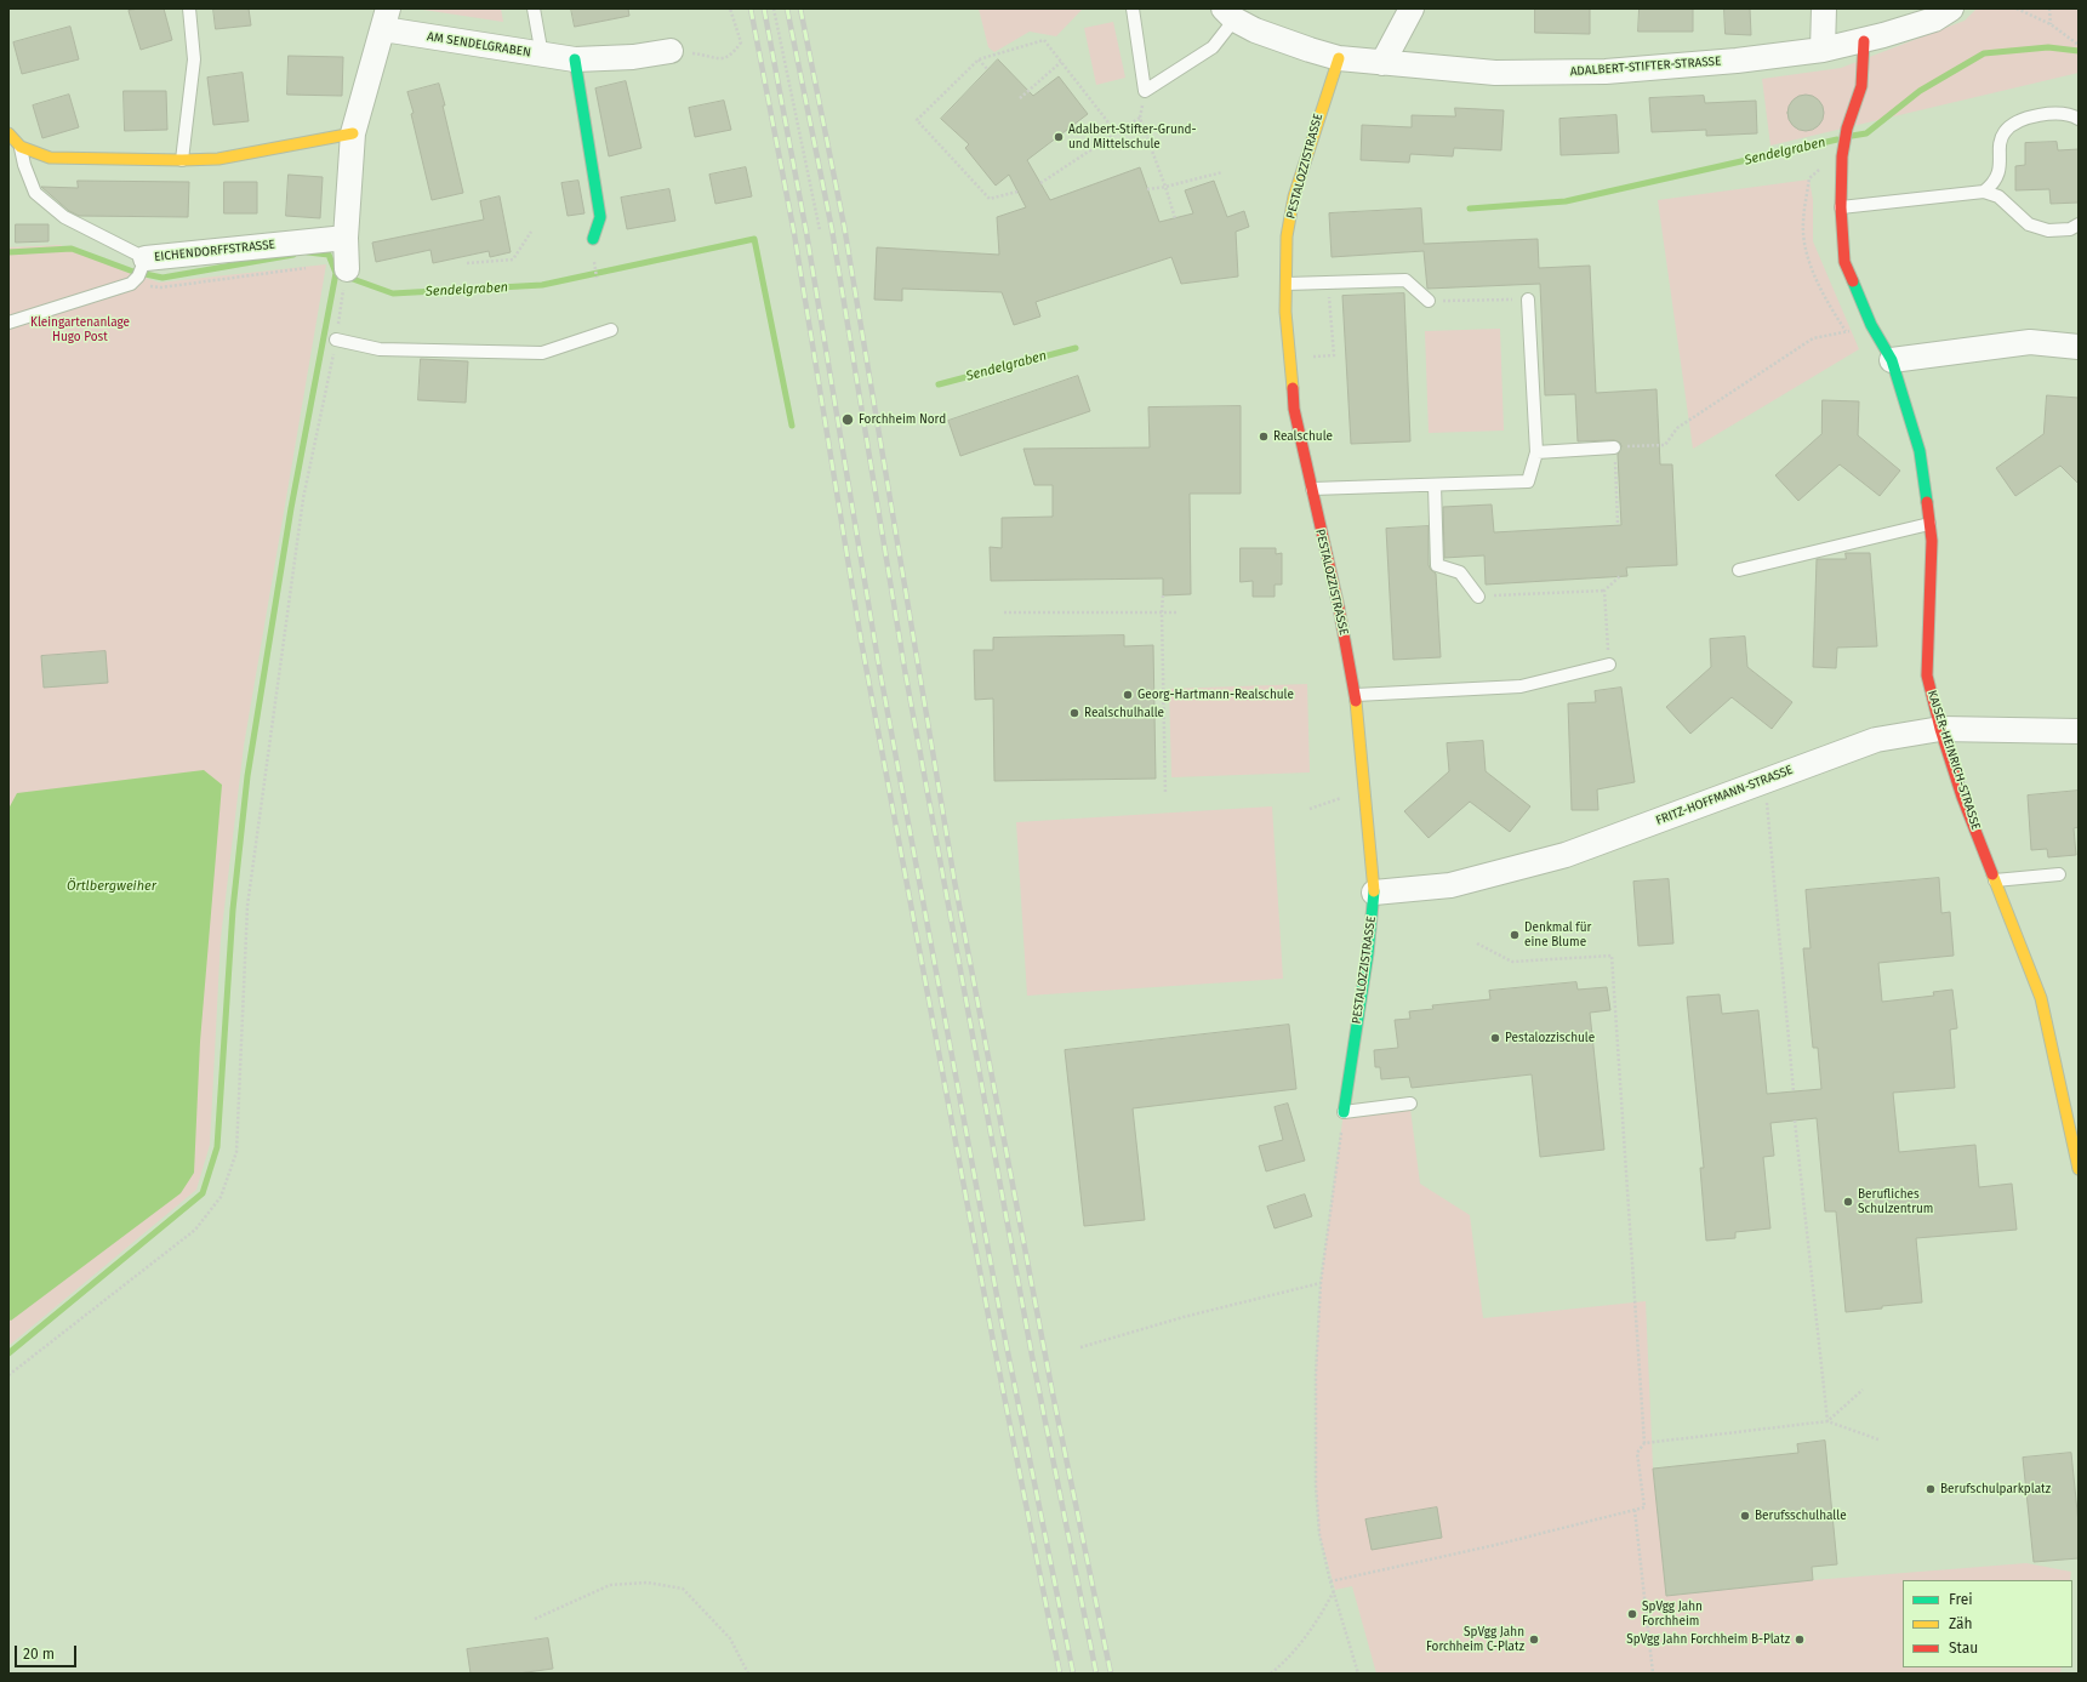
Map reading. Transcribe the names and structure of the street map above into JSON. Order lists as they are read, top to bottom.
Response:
{
  "streets": {
    "street": [
      "AM SENDELGRABEN",
      "ADALBERT-STIFTER-STRASSE",
      "PESTALOZZISTRASSE",
      "EICHENDORFFSTRASSE",
      "KAISER-HEINRICH-STRASSE",
      "FRITZ-HOFFMANN-STRASSE"
    ]
  },
  "crossings": [
    ["ADALBERT-STIFTER-STRASSE", "PESTALOZZISTRASSE"],
    ["ADALBERT-STIFTER-STRASSE", "KAISER-HEINRICH-STRASSE"],
    ["PESTALOZZISTRASSE", "FRITZ-HOFFMANN-STRASSE"],
    ["KAISER-HEINRICH-STRASSE", "FRITZ-HOFFMANN-STRASSE"]
  ],
  "water": ["Sendelgraben", "Örtlbergweiher"],
  "parks": ["Kleingartenanlage Hugo Post"],
  "places": [
    "Adalbert-Stifter-Grund- und Mittelschule",
    "Forchheim Nord",
    "Realschule",
    "Georg-Hartmann-Realschule",
    "Realschulhalle",
    "Denkmal für eine Blume",
    "Pestalozzischule",
    "Berufliches Schulzentrum",
    "Berufschulparkplatz",
    "Berufsschulhalle",
    "SpVgg Jahn Forchheim",
    "SpVgg Jahn Forchheim C-Platz",
    "SpVgg Jahn Forchheim B-Platz"
  ],
  "legend": ["Frei", "Zäh", "Stau"],
  "scale_bar": "20 m"
}
